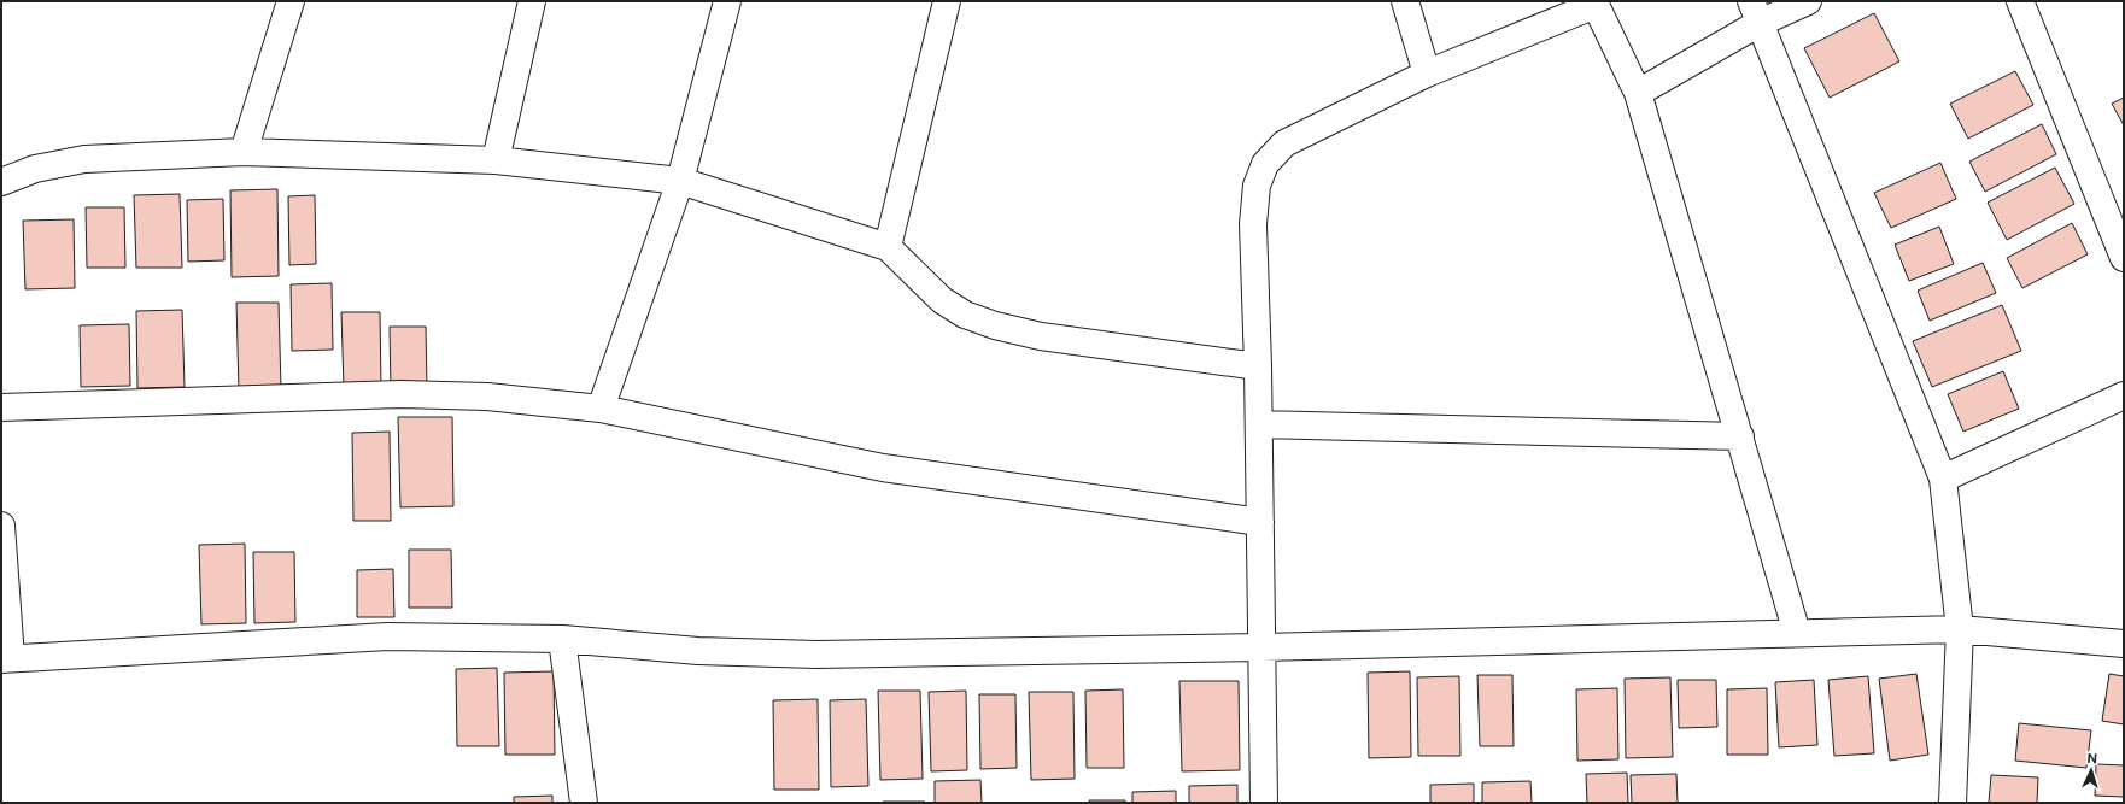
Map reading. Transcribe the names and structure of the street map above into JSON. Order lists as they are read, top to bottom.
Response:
{
  "north": "top"
}
